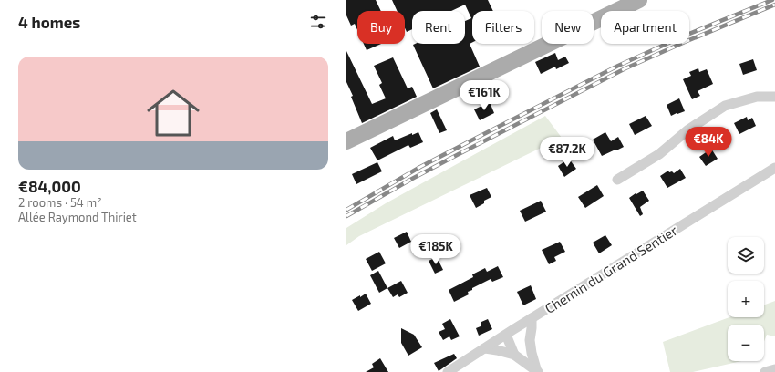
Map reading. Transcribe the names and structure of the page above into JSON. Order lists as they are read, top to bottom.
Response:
{
  "streets": {
    "street": ["Chemin du Grand Sentier"]
  },
  "page": {
    "heading": "4 homes",
    "chip": [
      "Buy",
      "Rent",
      "Filters",
      "New",
      "Apartment"
    ],
    "list": [
      {
        "name": "€84,000",
        "note": "2 rooms · 54 m² · Allée Raymond Thiriet"
      }
    ],
    "price": [
      "€161K",
      "€84K",
      "€87.2K",
      "€185K"
    ],
    "map_buttons": ["+", "−"]
  }
}
